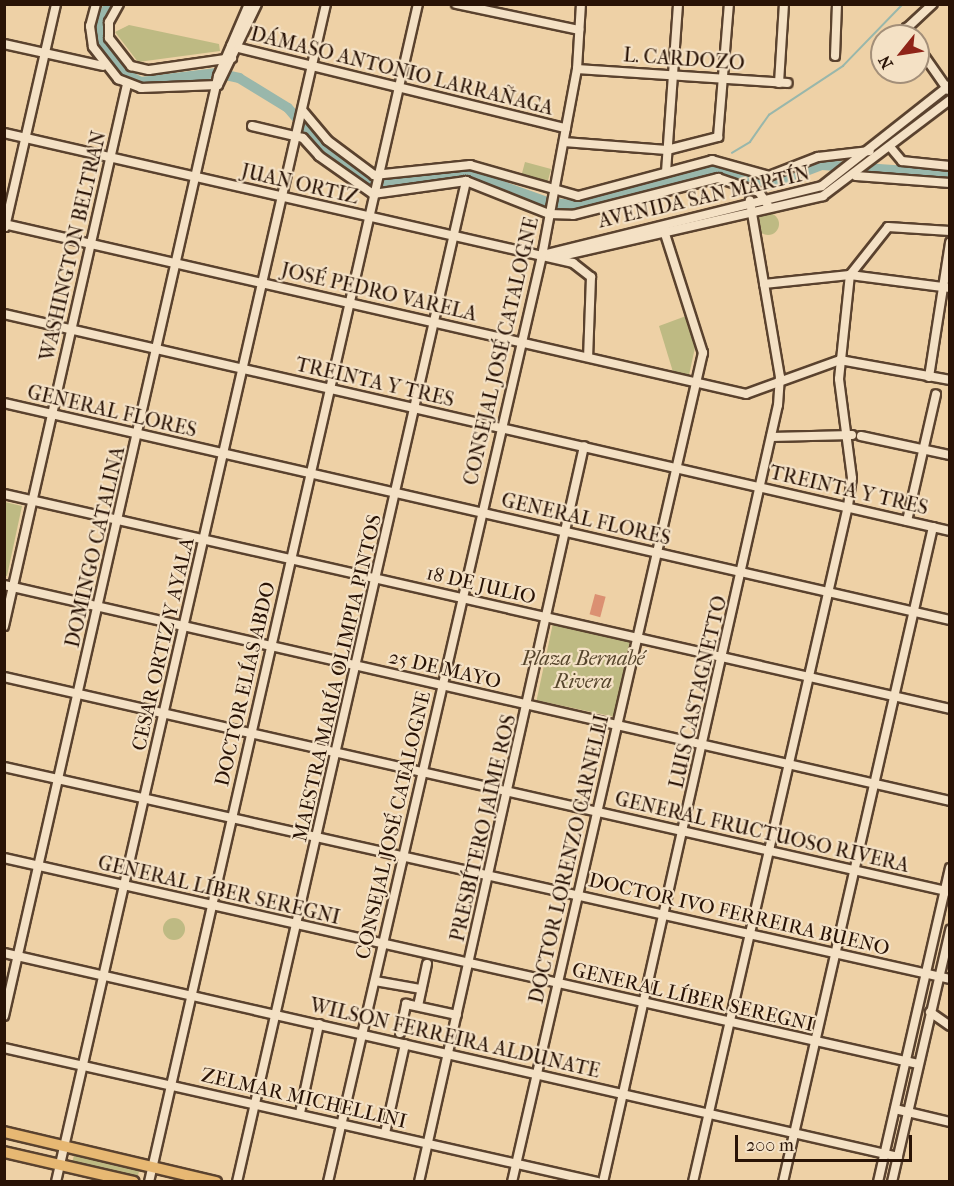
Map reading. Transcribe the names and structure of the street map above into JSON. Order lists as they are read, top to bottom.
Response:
{
  "streets": {
    "street": [
      "L. CARDOZO",
      "DÁMASO ANTONIO LARRAÑAGA",
      "JUAN ORTIZ",
      "AVENIDA SAN MARTÍN",
      "WASHINGTON BELTRAN",
      "JOSÉ PEDRO VARELA",
      "CONSEJAL JOSÉ CATALOGNE",
      "TREINTA Y TRES",
      "GENERAL FLORES",
      "DOMINGO CATALINA",
      "18 DE JULIO",
      "CESAR ORTIZ Y AYALA",
      "25 DE MAYO",
      "MAESTRA MARÍA OLIMPIA PINTOS",
      "DOCTOR ELÍAS ABDO",
      "LUIS CASTAGNETTO",
      "PRESBÍTERO JAIME ROS",
      "GENERAL FRUCTUOSO RIVERA",
      "DOCTOR LORENZO CARNELLI",
      "GENERAL LÍBER SEREGNI",
      "DOCTOR IVO FERREIRA BUENO",
      "WILSON FERREIRA ALDUNATE",
      "ZELMAR MICHELLINI"
    ]
  },
  "crossings": [
    ["L. CARDOZO", "CONSEJAL JOSÉ CATALOGNE"],
    ["DÁMASO ANTONIO LARRAÑAGA", "CONSEJAL JOSÉ CATALOGNE"],
    ["DÁMASO ANTONIO LARRAÑAGA", "CESAR ORTIZ Y AYALA"],
    ["DÁMASO ANTONIO LARRAÑAGA", "DOCTOR ELÍAS ABDO"],
    ["JUAN ORTIZ", "AVENIDA SAN MARTÍN"],
    ["JUAN ORTIZ", "WASHINGTON BELTRAN"],
    ["JUAN ORTIZ", "JOSÉ PEDRO VARELA"],
    ["JUAN ORTIZ", "CONSEJAL JOSÉ CATALOGNE"],
    ["JUAN ORTIZ", "DOMINGO CATALINA"],
    ["JUAN ORTIZ", "CESAR ORTIZ Y AYALA"],
    ["JUAN ORTIZ", "MAESTRA MARÍA OLIMPIA PINTOS"],
    ["JUAN ORTIZ", "DOCTOR ELÍAS ABDO"],
    ["AVENIDA SAN MARTÍN", "CONSEJAL JOSÉ CATALOGNE"],
    ["AVENIDA SAN MARTÍN", "LUIS CASTAGNETTO"],
    ["AVENIDA SAN MARTÍN", "DOCTOR LORENZO CARNELLI"],
    ["WASHINGTON BELTRAN", "JOSÉ PEDRO VARELA"],
    ["WASHINGTON BELTRAN", "TREINTA Y TRES"],
    ["WASHINGTON BELTRAN", "GENERAL FLORES"],
    ["WASHINGTON BELTRAN", "18 DE JULIO"],
    ["WASHINGTON BELTRAN", "25 DE MAYO"],
    ["JOSÉ PEDRO VARELA", "CONSEJAL JOSÉ CATALOGNE"],
    ["JOSÉ PEDRO VARELA", "DOMINGO CATALINA"],
    ["JOSÉ PEDRO VARELA", "CESAR ORTIZ Y AYALA"],
    ["JOSÉ PEDRO VARELA", "MAESTRA MARÍA OLIMPIA PINTOS"],
    ["JOSÉ PEDRO VARELA", "DOCTOR ELÍAS ABDO"],
    ["JOSÉ PEDRO VARELA", "LUIS CASTAGNETTO"],
    ["JOSÉ PEDRO VARELA", "DOCTOR LORENZO CARNELLI"],
    ["CONSEJAL JOSÉ CATALOGNE", "TREINTA Y TRES"],
    ["CONSEJAL JOSÉ CATALOGNE", "GENERAL FLORES"],
    ["CONSEJAL JOSÉ CATALOGNE", "18 DE JULIO"],
    ["CONSEJAL JOSÉ CATALOGNE", "25 DE MAYO"],
    ["CONSEJAL JOSÉ CATALOGNE", "GENERAL FRUCTUOSO RIVERA"],
    ["CONSEJAL JOSÉ CATALOGNE", "GENERAL LÍBER SEREGNI"],
    ["CONSEJAL JOSÉ CATALOGNE", "DOCTOR IVO FERREIRA BUENO"],
    ["CONSEJAL JOSÉ CATALOGNE", "WILSON FERREIRA ALDUNATE"],
    ["CONSEJAL JOSÉ CATALOGNE", "ZELMAR MICHELLINI"],
    ["TREINTA Y TRES", "DOMINGO CATALINA"],
    ["TREINTA Y TRES", "CESAR ORTIZ Y AYALA"],
    ["TREINTA Y TRES", "MAESTRA MARÍA OLIMPIA PINTOS"],
    ["TREINTA Y TRES", "DOCTOR ELÍAS ABDO"],
    ["TREINTA Y TRES", "LUIS CASTAGNETTO"],
    ["TREINTA Y TRES", "PRESBÍTERO JAIME ROS"],
    ["TREINTA Y TRES", "DOCTOR LORENZO CARNELLI"],
    ["GENERAL FLORES", "DOMINGO CATALINA"],
    ["GENERAL FLORES", "CESAR ORTIZ Y AYALA"],
    ["GENERAL FLORES", "MAESTRA MARÍA OLIMPIA PINTOS"],
    ["GENERAL FLORES", "DOCTOR ELÍAS ABDO"],
    ["GENERAL FLORES", "LUIS CASTAGNETTO"],
    ["GENERAL FLORES", "PRESBÍTERO JAIME ROS"],
    ["GENERAL FLORES", "DOCTOR LORENZO CARNELLI"],
    ["DOMINGO CATALINA", "18 DE JULIO"],
    ["DOMINGO CATALINA", "25 DE MAYO"],
    ["DOMINGO CATALINA", "GENERAL FRUCTUOSO RIVERA"],
    ["DOMINGO CATALINA", "GENERAL LÍBER SEREGNI"],
    ["DOMINGO CATALINA", "DOCTOR IVO FERREIRA BUENO"],
    ["DOMINGO CATALINA", "WILSON FERREIRA ALDUNATE"],
    ["18 DE JULIO", "CESAR ORTIZ Y AYALA"],
    ["18 DE JULIO", "MAESTRA MARÍA OLIMPIA PINTOS"],
    ["18 DE JULIO", "DOCTOR ELÍAS ABDO"],
    ["18 DE JULIO", "LUIS CASTAGNETTO"],
    ["18 DE JULIO", "PRESBÍTERO JAIME ROS"],
    ["18 DE JULIO", "DOCTOR LORENZO CARNELLI"],
    ["CESAR ORTIZ Y AYALA", "25 DE MAYO"],
    ["CESAR ORTIZ Y AYALA", "GENERAL FRUCTUOSO RIVERA"],
    ["CESAR ORTIZ Y AYALA", "GENERAL LÍBER SEREGNI"],
    ["CESAR ORTIZ Y AYALA", "DOCTOR IVO FERREIRA BUENO"],
    ["CESAR ORTIZ Y AYALA", "WILSON FERREIRA ALDUNATE"],
    ["CESAR ORTIZ Y AYALA", "ZELMAR MICHELLINI"],
    ["25 DE MAYO", "MAESTRA MARÍA OLIMPIA PINTOS"],
    ["25 DE MAYO", "DOCTOR ELÍAS ABDO"],
    ["25 DE MAYO", "LUIS CASTAGNETTO"],
    ["25 DE MAYO", "PRESBÍTERO JAIME ROS"],
    ["25 DE MAYO", "DOCTOR LORENZO CARNELLI"],
    ["MAESTRA MARÍA OLIMPIA PINTOS", "GENERAL FRUCTUOSO RIVERA"],
    ["MAESTRA MARÍA OLIMPIA PINTOS", "GENERAL LÍBER SEREGNI"],
    ["MAESTRA MARÍA OLIMPIA PINTOS", "DOCTOR IVO FERREIRA BUENO"],
    ["MAESTRA MARÍA OLIMPIA PINTOS", "WILSON FERREIRA ALDUNATE"],
    ["MAESTRA MARÍA OLIMPIA PINTOS", "ZELMAR MICHELLINI"],
    ["DOCTOR ELÍAS ABDO", "GENERAL FRUCTUOSO RIVERA"],
    ["DOCTOR ELÍAS ABDO", "GENERAL LÍBER SEREGNI"],
    ["DOCTOR ELÍAS ABDO", "DOCTOR IVO FERREIRA BUENO"],
    ["DOCTOR ELÍAS ABDO", "WILSON FERREIRA ALDUNATE"],
    ["DOCTOR ELÍAS ABDO", "ZELMAR MICHELLINI"],
    ["LUIS CASTAGNETTO", "GENERAL FRUCTUOSO RIVERA"],
    ["LUIS CASTAGNETTO", "GENERAL LÍBER SEREGNI"],
    ["LUIS CASTAGNETTO", "DOCTOR IVO FERREIRA BUENO"],
    ["LUIS CASTAGNETTO", "WILSON FERREIRA ALDUNATE"],
    ["PRESBÍTERO JAIME ROS", "GENERAL FRUCTUOSO RIVERA"],
    ["PRESBÍTERO JAIME ROS", "GENERAL LÍBER SEREGNI"],
    ["PRESBÍTERO JAIME ROS", "DOCTOR IVO FERREIRA BUENO"],
    ["PRESBÍTERO JAIME ROS", "WILSON FERREIRA ALDUNATE"],
    ["PRESBÍTERO JAIME ROS", "ZELMAR MICHELLINI"],
    ["GENERAL FRUCTUOSO RIVERA", "DOCTOR LORENZO CARNELLI"],
    ["DOCTOR LORENZO CARNELLI", "GENERAL LÍBER SEREGNI"],
    ["DOCTOR LORENZO CARNELLI", "DOCTOR IVO FERREIRA BUENO"],
    ["DOCTOR LORENZO CARNELLI", "WILSON FERREIRA ALDUNATE"],
    ["DOCTOR LORENZO CARNELLI", "ZELMAR MICHELLINI"]
  ],
  "parks": ["Plaza Bernabé Rivera"],
  "scale_bar": "200 m",
  "north": "bottom left"
}
